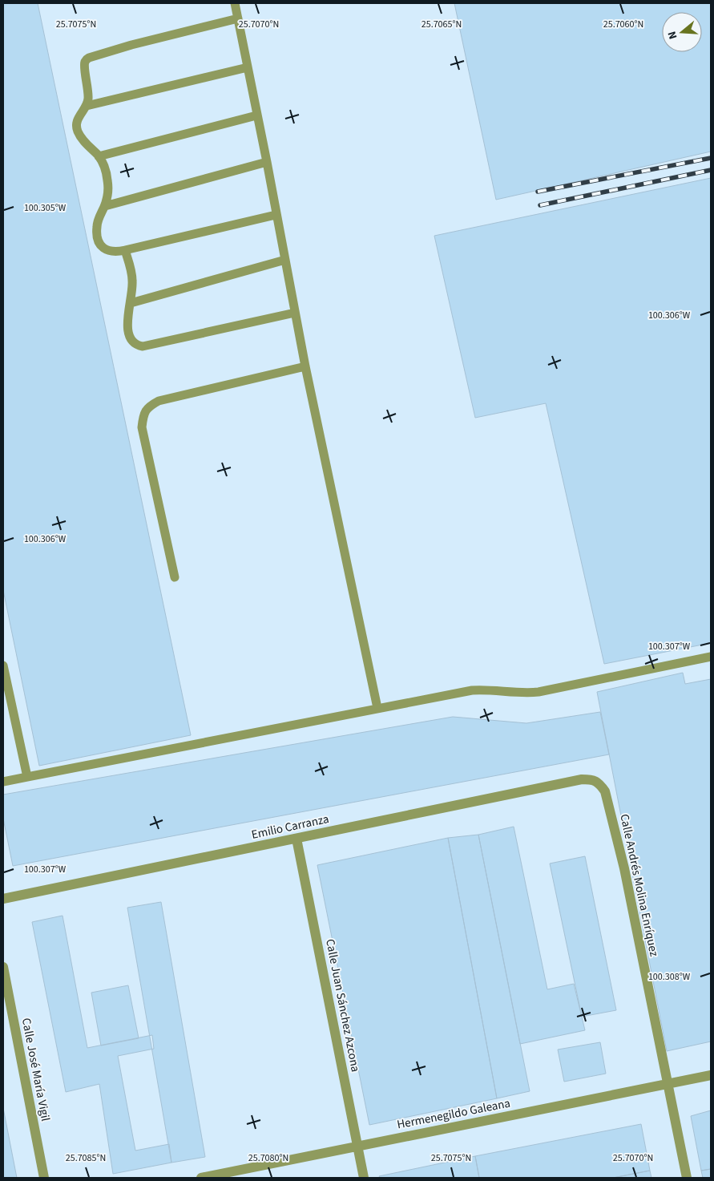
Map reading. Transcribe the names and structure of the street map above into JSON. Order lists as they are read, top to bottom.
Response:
{
  "streets": {
    "street": [
      "Emilio Carranza",
      "Calle Andrés Molina Enríquez",
      "Calle Juan Sánchez Azcona",
      "Calle José María Vigil",
      "Hermenegildo Galeana"
    ]
  },
  "crossings": [
    ["Emilio Carranza", "Calle Andrés Molina Enríquez"],
    ["Emilio Carranza", "Calle Juan Sánchez Azcona"],
    ["Calle Andrés Molina Enríquez", "Hermenegildo Galeana"],
    ["Calle Juan Sánchez Azcona", "Hermenegildo Galeana"]
  ],
  "north": "left",
  "coordinates": [
    "25.7075°N",
    "25.7070°N",
    "25.7065°N",
    "25.7060°N",
    "100.305°W",
    "100.306°W",
    "100.307°W",
    "100.308°W",
    "25.7085°N",
    "25.7080°N"
  ]
}
